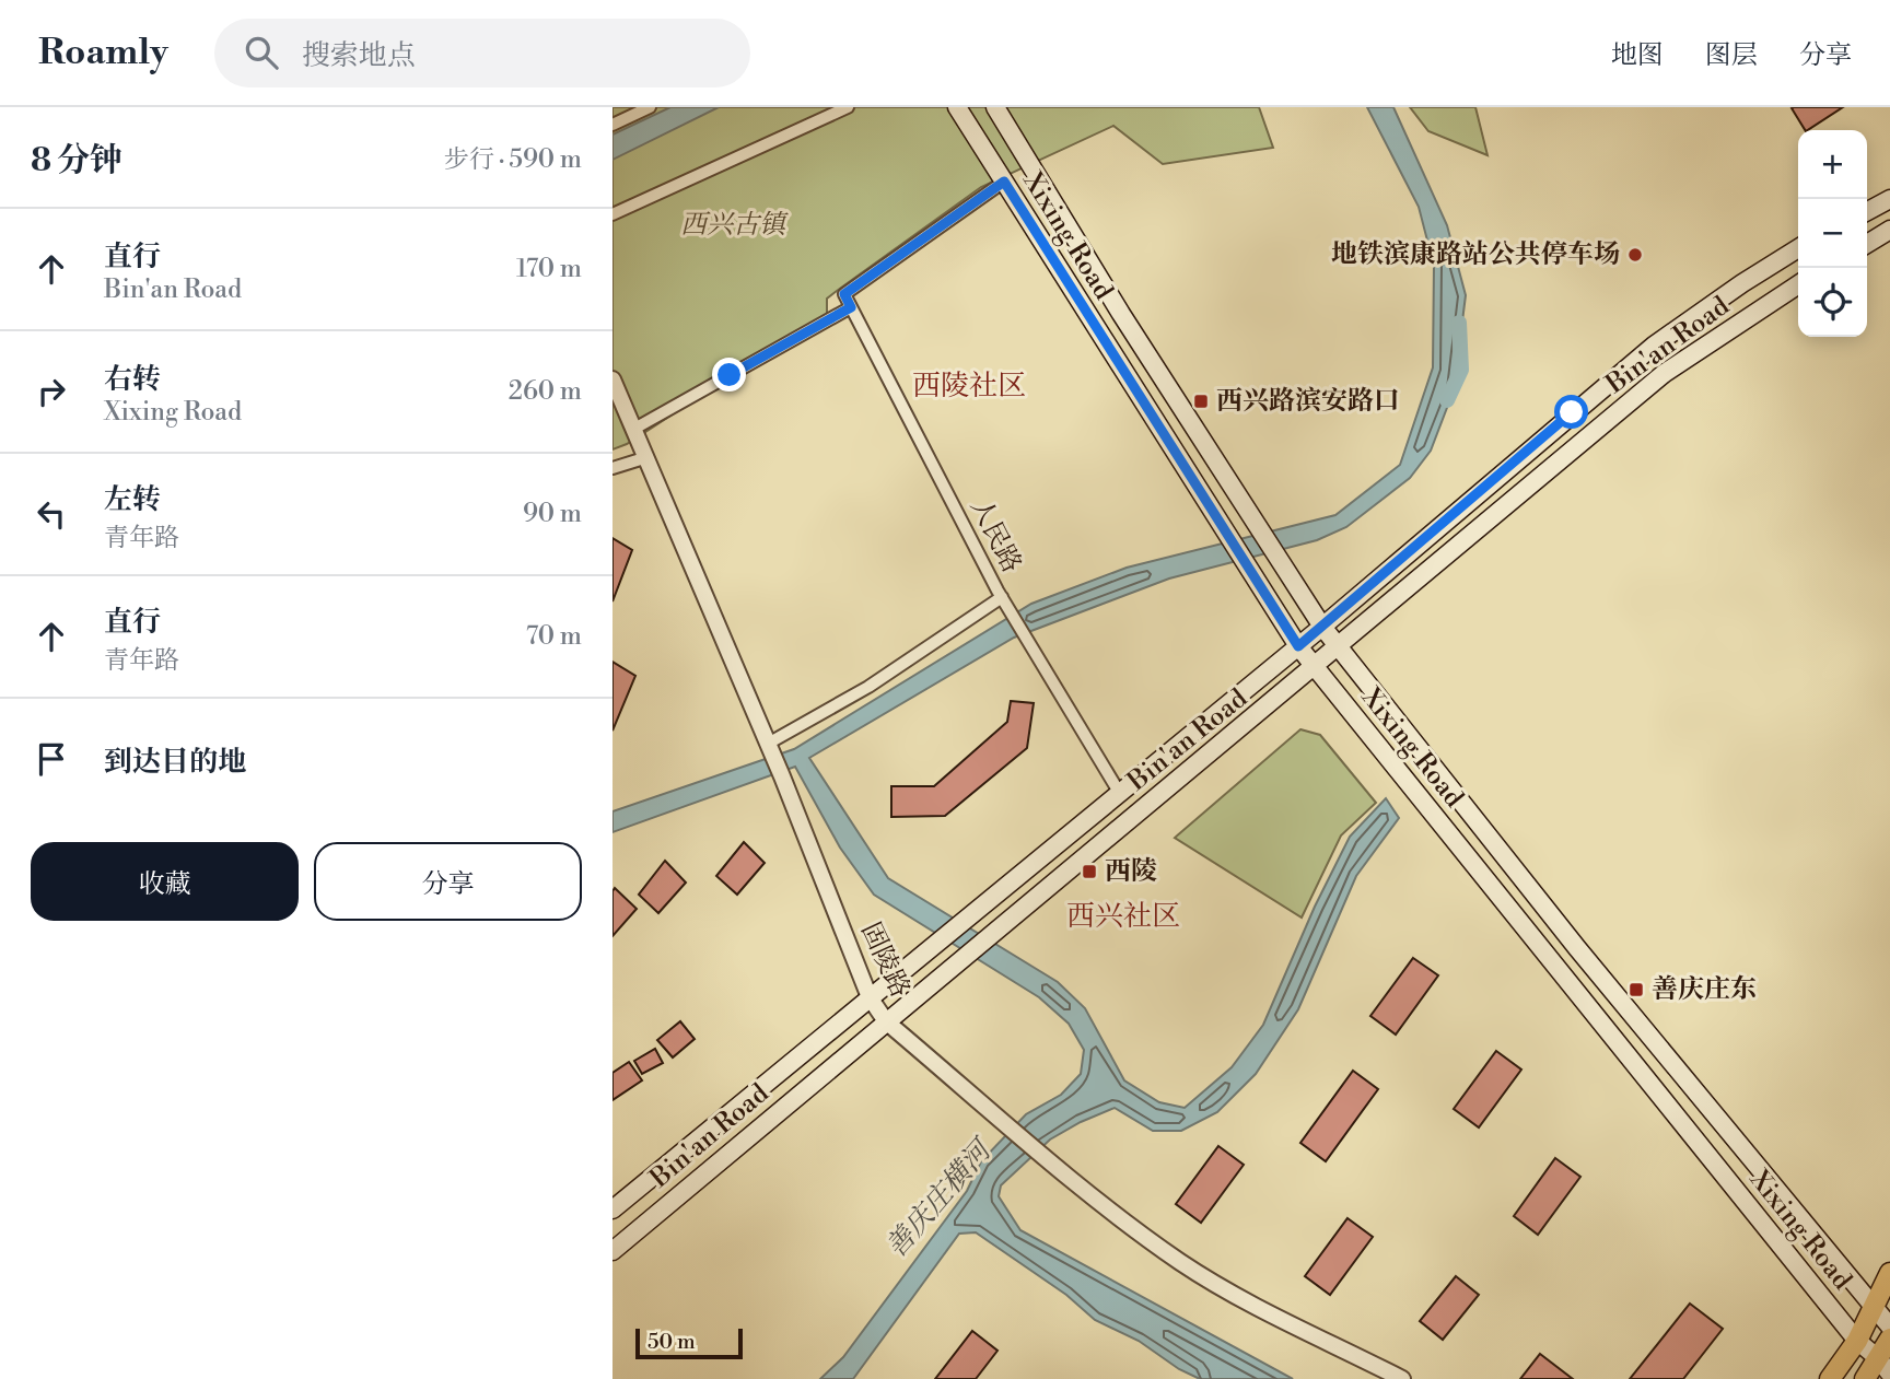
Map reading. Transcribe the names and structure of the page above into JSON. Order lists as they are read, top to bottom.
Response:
{
  "streets": {
    "main road": ["Xixing Road", "Bin'an Road"],
    "street": ["人民路", "固陵路"]
  },
  "crossings": [
    ["Xixing Road", "Bin'an Road"],
    ["Xixing Road", "人民路"],
    ["Bin'an Road", "人民路"],
    ["Bin'an Road", "固陵路"]
  ],
  "districts": ["西陵社区", "西兴社区"],
  "water": ["善庆庄横河"],
  "parks": ["西兴古镇"],
  "places": {
    "other": ["地铁滨康路站公共停车场"],
    "transit": ["西兴路滨安路口", "西陵", "善庆庄东"]
  },
  "scale_bar": "50 m",
  "page": {
    "header": "Roamly",
    "search": "搜索地点",
    "nav": ["地图", "图层", "分享"],
    "heading": ["8 分钟", "步行 · 590 m"],
    "map_buttons": ["+", "−"],
    "list": [
      ["直行", "Bin'an Road", "170 m"],
      ["右转", "Xixing Road", "260 m"],
      ["左转", "青年路", "90 m"],
      ["直行", "青年路", "70 m"],
      "到达目的地"
    ],
    "buttons": ["收藏", "分享"],
    "scale": "50 m"
  }
}
